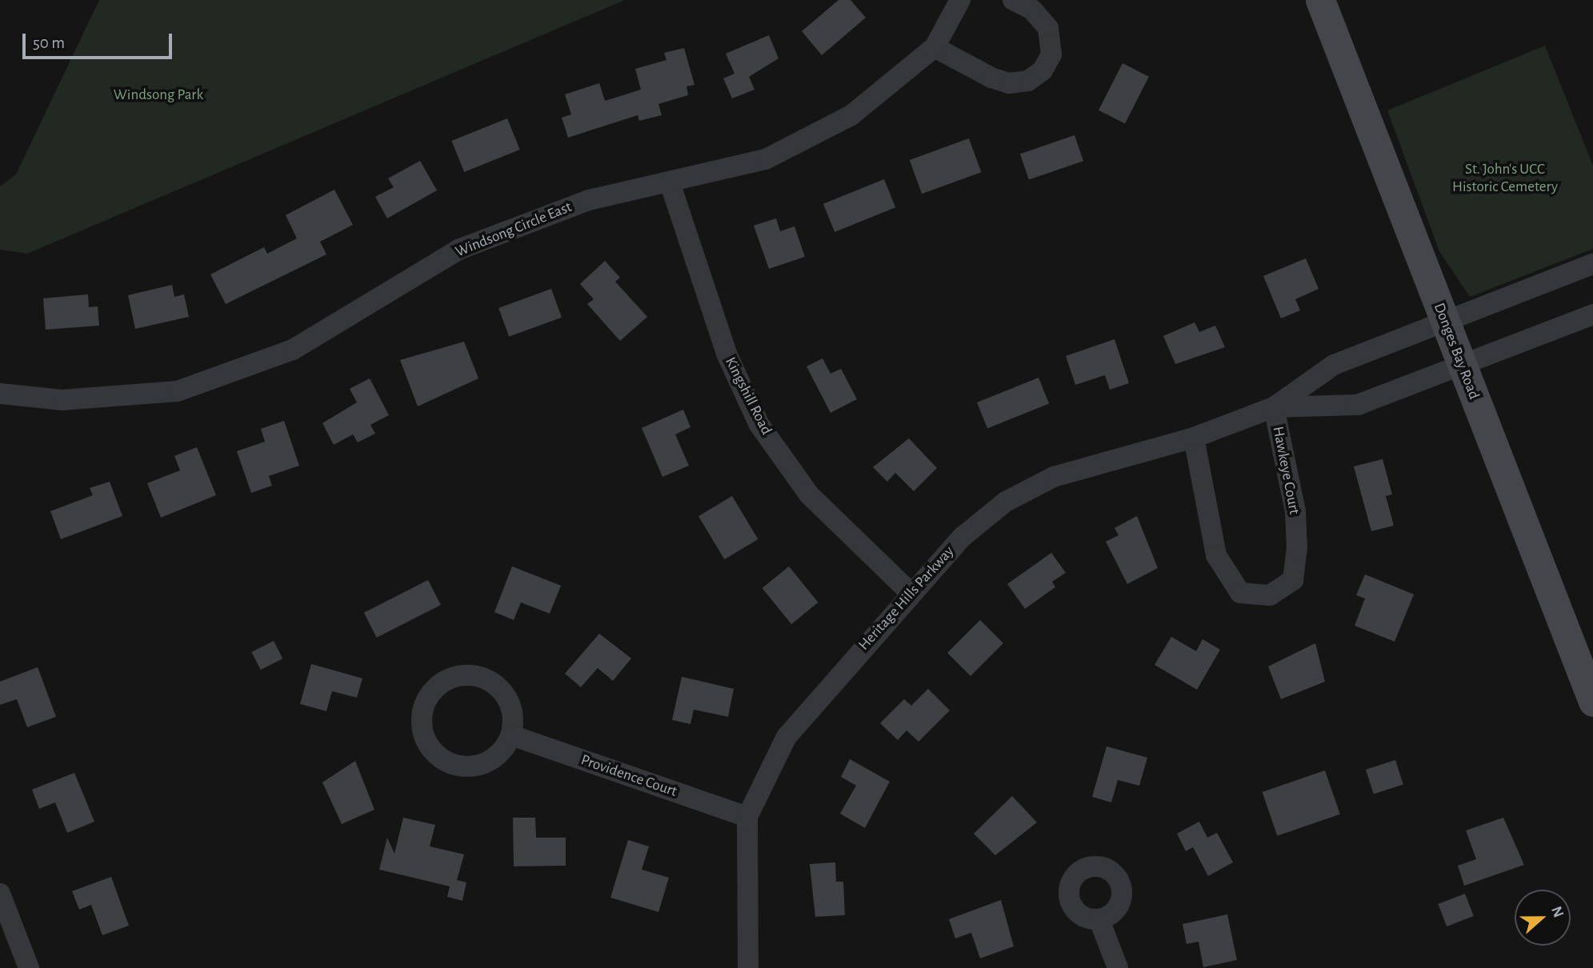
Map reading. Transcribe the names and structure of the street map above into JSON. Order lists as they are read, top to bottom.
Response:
{
  "streets": {
    "street": [
      "Windsong Circle East",
      "Donges Bay Road",
      "Kingshill Road",
      "Hawkeye Court",
      "Heritage Hills Parkway",
      "Providence Court"
    ]
  },
  "crossings": [
    ["Windsong Circle East", "Kingshill Road"],
    ["Donges Bay Road", "Heritage Hills Parkway"],
    ["Kingshill Road", "Heritage Hills Parkway"],
    ["Hawkeye Court", "Heritage Hills Parkway"],
    ["Heritage Hills Parkway", "Providence Court"]
  ],
  "parks": ["Windsong Park", "St. John's UCC Historic Cemetery"],
  "scale_bar": "50 m",
  "north": "right"
}
